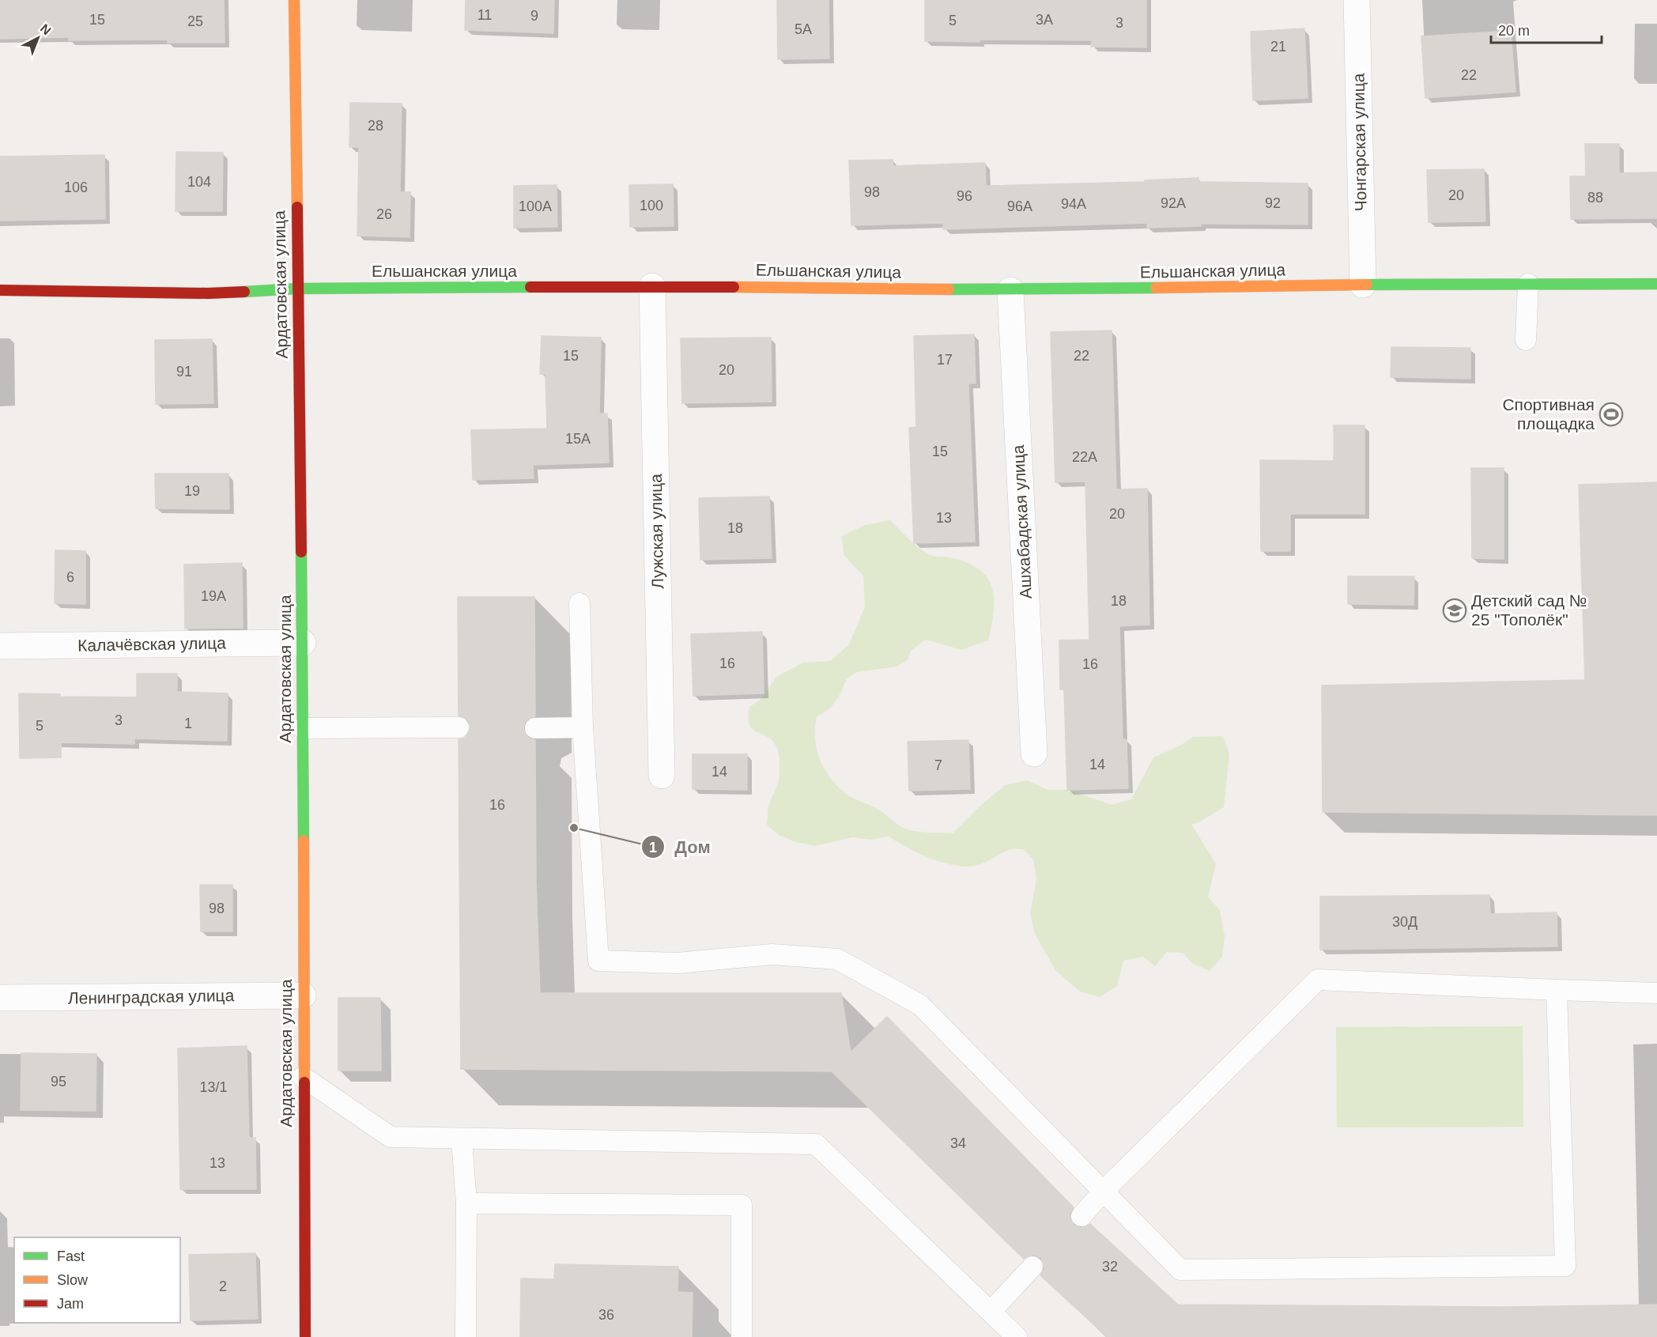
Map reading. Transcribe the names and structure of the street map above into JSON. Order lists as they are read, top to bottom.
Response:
{
  "streets": {
    "street": [
      "Чонгарская улица",
      "Ельшанская улица",
      "Ардатовская улица",
      "Ашхабадская улица",
      "Лужская улица",
      "Калачёвская улица",
      "Ленинградская улица"
    ]
  },
  "crossings": [
    ["Чонгарская улица", "Ельшанская улица"],
    ["Ельшанская улица", "Ардатовская улица"],
    ["Ельшанская улица", "Ашхабадская улица"],
    ["Ельшанская улица", "Лужская улица"],
    ["Ардатовская улица", "Калачёвская улица"],
    ["Ардатовская улица", "Ленинградская улица"]
  ],
  "places": {
    "sports": ["Спортивная площадка"],
    "school or university": ["Детский сад № 25 \"Тополёк\""],
    "other": ["Дом"]
  },
  "house_numbers": [
    "11",
    "9",
    "15",
    "3А",
    "5",
    "25",
    "3",
    "5А",
    "21",
    "22",
    "28",
    "104",
    "106",
    "98",
    "20",
    "96",
    "88",
    "92А",
    "92",
    "94А",
    "100",
    "100А",
    "96А",
    "26",
    "15",
    "22",
    "17",
    "20",
    "91",
    "15А",
    "15",
    "22А",
    "19",
    "20",
    "13",
    "18",
    "6",
    "19А",
    "18",
    "16",
    "16",
    "3",
    "1",
    "5",
    "14",
    "7",
    "14",
    "16",
    "98",
    "30Д",
    "95",
    "13/1",
    "34",
    "13",
    "32",
    "2",
    "36"
  ],
  "legend": ["Fast", "Slow", "Jam"],
  "scale_bar": "20 m",
  "north": "top right"
}
